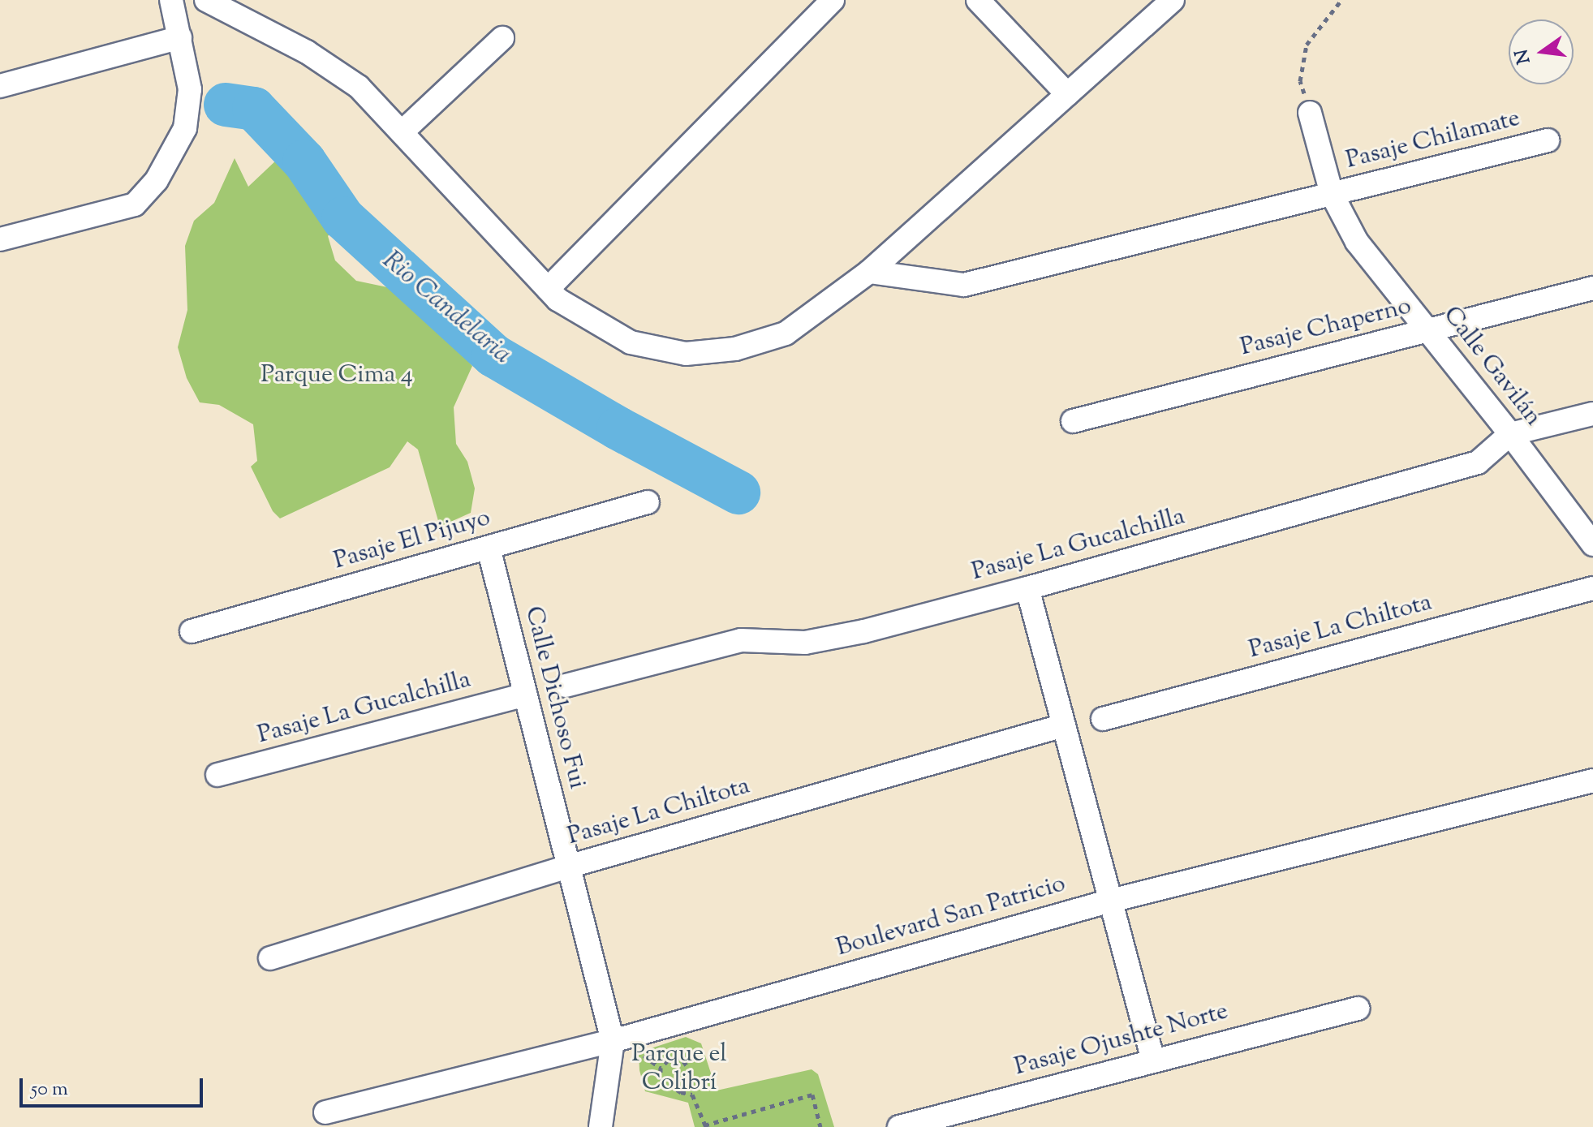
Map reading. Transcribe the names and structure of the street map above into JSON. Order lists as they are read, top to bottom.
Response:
{
  "streets": {
    "street": [
      "Pasaje Chilamate",
      "Pasaje Chaperno",
      "Calle Gavilán",
      "Pasaje El Pijuyo",
      "Pasaje La Gucalchilla",
      "Pasaje La Chiltota",
      "Calle Dichoso Fui",
      "Boulevard San Patricio",
      "Pasaje Ojushte Norte"
    ]
  },
  "crossings": [
    ["Pasaje Chilamate", "Calle Gavilán"],
    ["Pasaje Chaperno", "Calle Gavilán"],
    ["Calle Gavilán", "Pasaje La Gucalchilla"],
    ["Pasaje El Pijuyo", "Calle Dichoso Fui"],
    ["Pasaje La Gucalchilla", "Calle Dichoso Fui"],
    ["Pasaje La Chiltota", "Calle Dichoso Fui"],
    ["Calle Dichoso Fui", "Boulevard San Patricio"]
  ],
  "water": ["Rio Candelaria"],
  "parks": ["Parque Cima 4", "Parque el Colibrí"],
  "scale_bar": "50 m",
  "north": "left"
}
